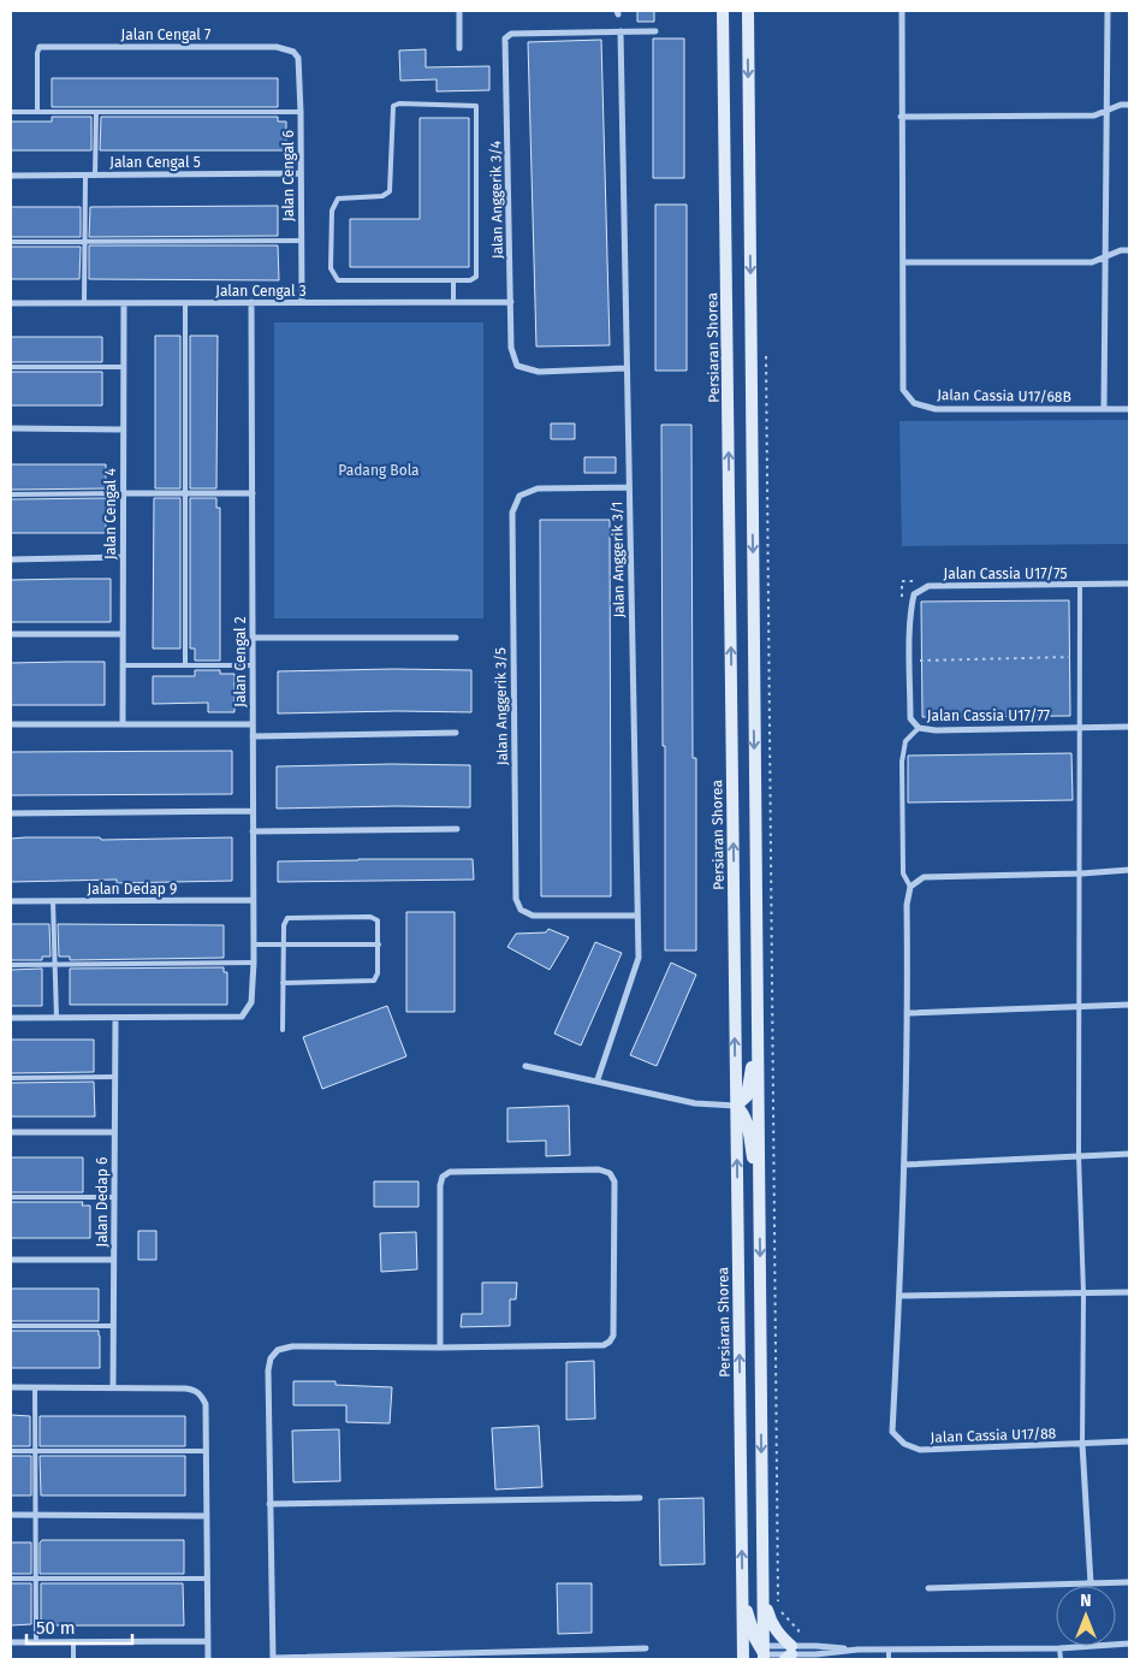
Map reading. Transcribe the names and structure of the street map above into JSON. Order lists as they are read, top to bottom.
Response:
{
  "streets": {
    "main road": ["Persiaran Shorea"],
    "street": [
      "Jalan Cengal 7",
      "Jalan Cengal 5",
      "Jalan Cengal 6",
      "Jalan Anggerik 3/4",
      "Jalan Cengal 3",
      "Jalan Cassia U17/68B",
      "Jalan Cengal 4",
      "Jalan Anggerik 3/1",
      "Jalan Cassia U17/75",
      "Jalan Cengal 2",
      "Jalan Anggerik 3/5",
      "Jalan Cassia U17/77",
      "Jalan Dedap 9",
      "Jalan Dedap 6",
      "Jalan Cassia U17/88"
    ]
  },
  "crossings": [
    ["Jalan Cengal 7", "Jalan Cengal 6"],
    ["Jalan Cengal 5", "Jalan Cengal 6"],
    ["Jalan Cengal 6", "Jalan Cengal 3"],
    ["Jalan Anggerik 3/4", "Jalan Cengal 3"],
    ["Jalan Anggerik 3/4", "Jalan Anggerik 3/1"],
    ["Jalan Cengal 3", "Jalan Cengal 4"],
    ["Jalan Cengal 3", "Jalan Cengal 2"],
    ["Jalan Anggerik 3/1", "Jalan Anggerik 3/5"],
    ["Jalan Cassia U17/75", "Jalan Cassia U17/77"],
    ["Jalan Cengal 2", "Jalan Dedap 9"],
    ["Jalan Cengal 2", "Jalan Dedap 6"]
  ],
  "parks": ["Padang Bola"],
  "scale_bar": "50 m",
  "north": "top"
}
